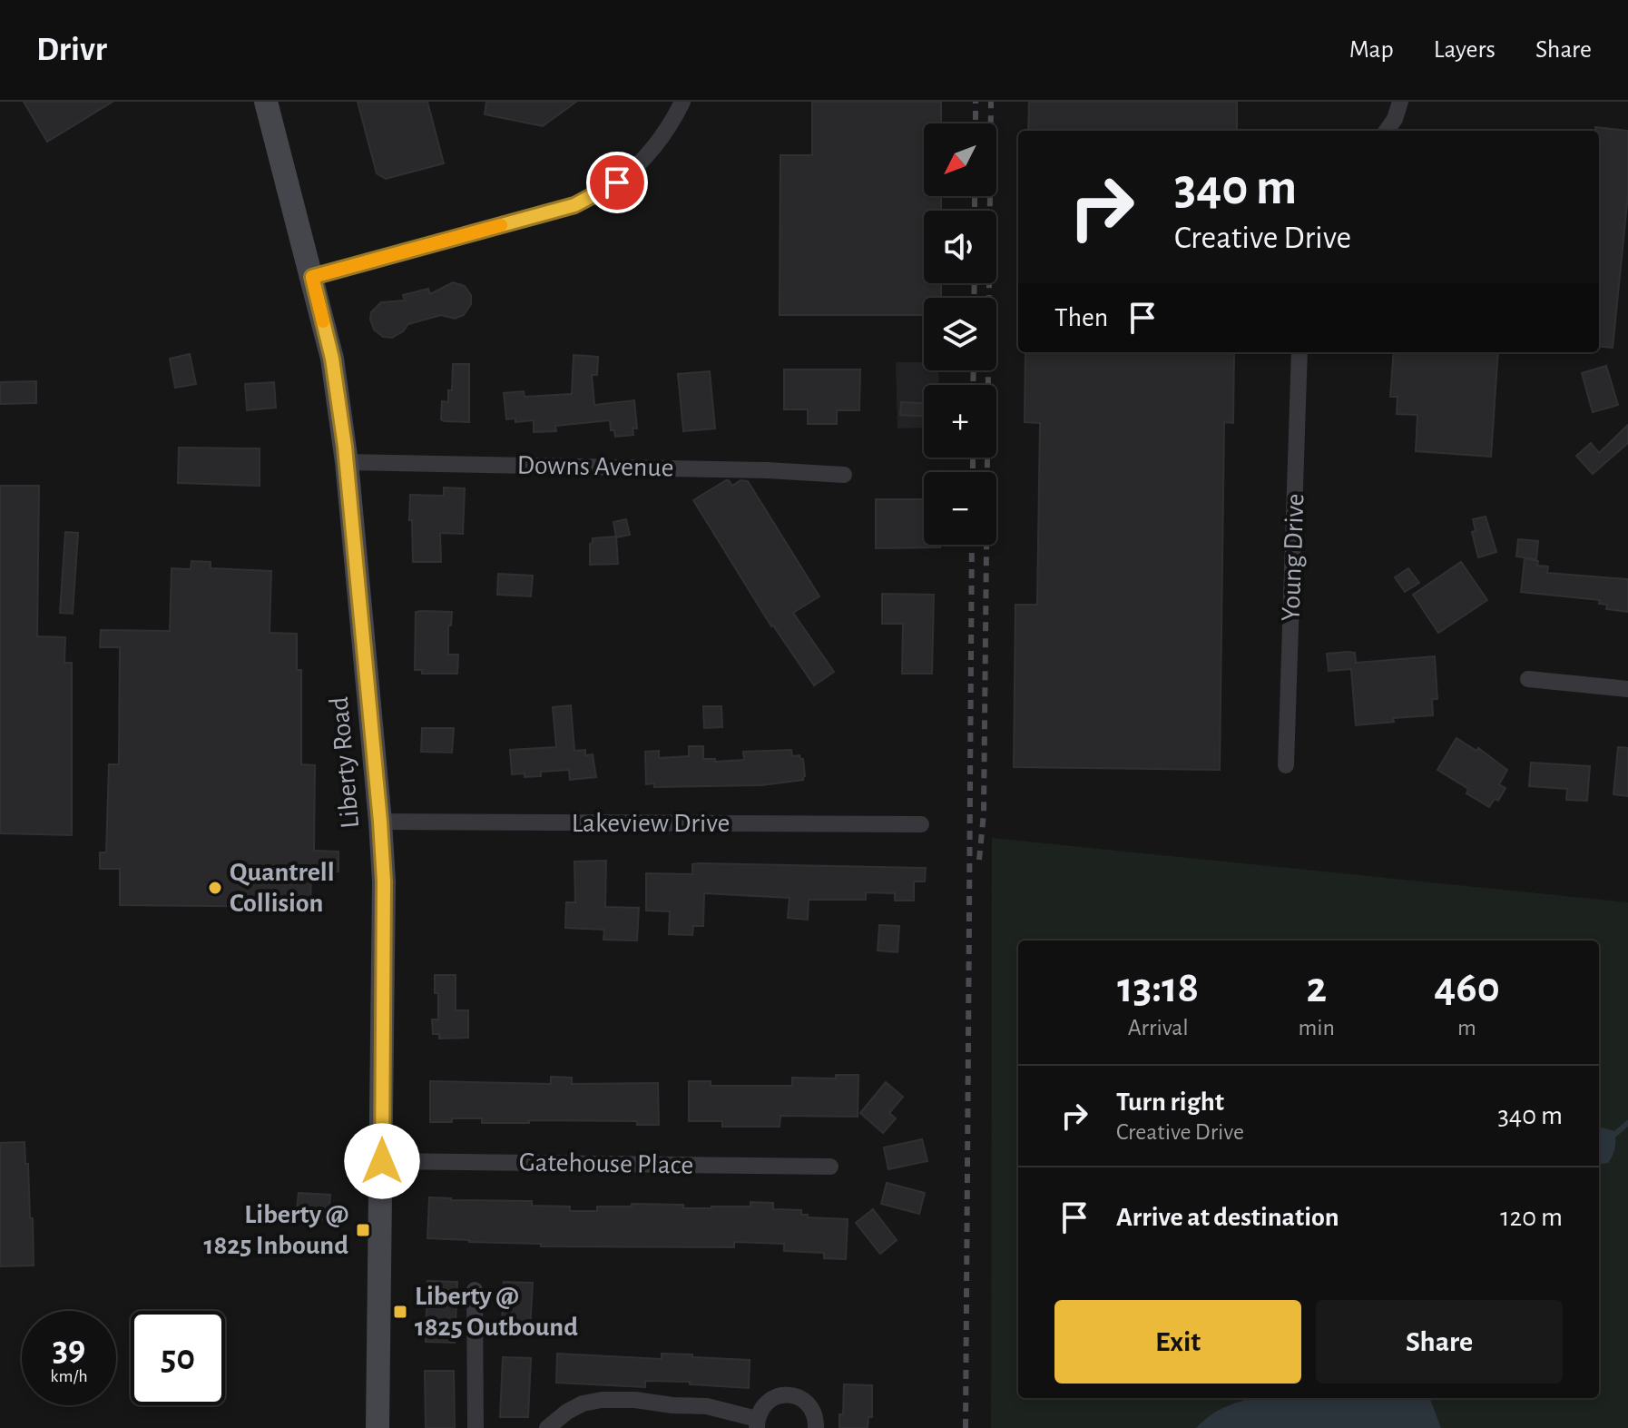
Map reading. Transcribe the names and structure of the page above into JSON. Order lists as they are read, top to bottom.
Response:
{
  "streets": {
    "main road": ["Liberty Road"],
    "street": [
      "Downs Avenue",
      "Young Drive",
      "Lakeview Drive",
      "Gatehouse Place"
    ]
  },
  "crossings": [
    ["Downs Avenue", "Liberty Road"],
    ["Liberty Road", "Lakeview Drive"],
    ["Liberty Road", "Gatehouse Place"]
  ],
  "places": {
    "other": ["Quantrell Collision"],
    "transit": ["Liberty @ 1825 Inbound", "Liberty @ 1825 Outbound"]
  },
  "north": "bottom left",
  "page": {
    "header": "Drivr",
    "nav": ["Map", "Layers", "Share"],
    "map_buttons": ["+", "−"],
    "turn": ["340 m", "Creative Drive"],
    "then": "Then",
    "eta": [
      "13:18",
      "Arrival",
      "2",
      "min",
      "460",
      "m"
    ],
    "list": [
      {
        "name": "Turn right",
        "note": "Creative Drive",
        "value": "340 m"
      },
      {
        "name": "Arrive at destination",
        "value": "120 m"
      }
    ],
    "buttons": ["Exit", "Share"],
    "speed": "39 km/h",
    "limit": "50"
  }
}
